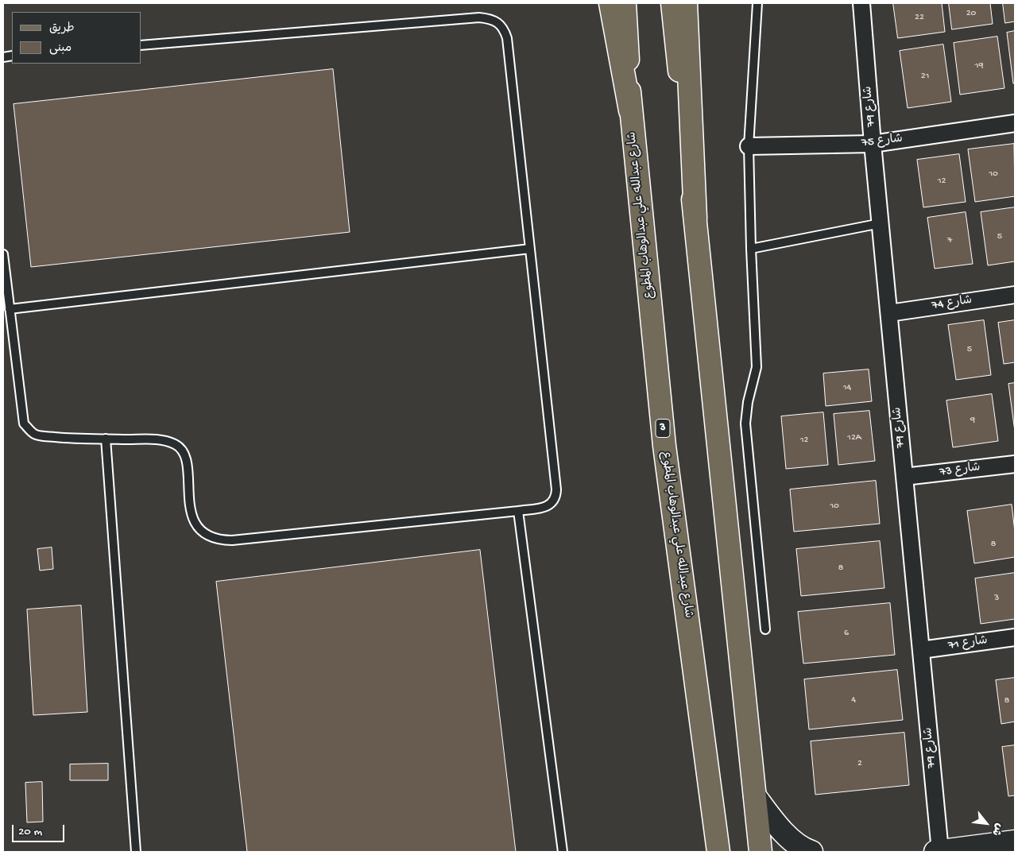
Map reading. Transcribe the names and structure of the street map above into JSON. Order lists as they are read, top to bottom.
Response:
{
  "streets": {
    "main road": ["شارع عبدالله علي عبدالوهاب المطوع", "3"],
    "street": [
      "شارع 79",
      "شارع 75",
      "شارع 74",
      "شارع 73",
      "شارع 71"
    ]
  },
  "crossings": [
    ["شارع 79", "شارع 75"],
    ["شارع 79", "شارع 74"],
    ["شارع 79", "شارع 73"],
    ["شارع 79", "شارع 71"]
  ],
  "house_numbers": [
    "20",
    "22",
    "19",
    "21",
    "10",
    "12",
    "5",
    "7",
    "5",
    "14",
    "9",
    "12A",
    "12",
    "10",
    "8",
    "8",
    "3",
    "6",
    "4",
    "8",
    "2"
  ],
  "legend": ["طريق", "مبنى"],
  "scale_bar": "20 m",
  "north": "bottom right"
}
